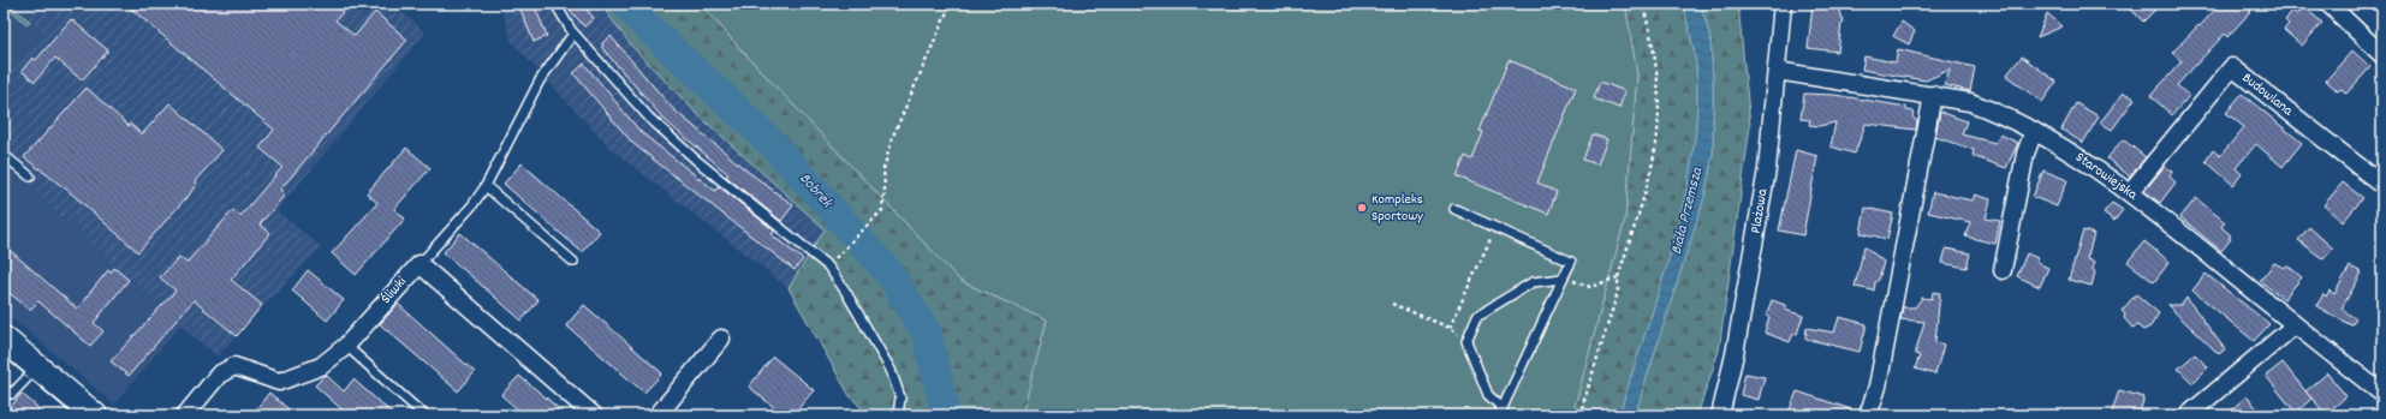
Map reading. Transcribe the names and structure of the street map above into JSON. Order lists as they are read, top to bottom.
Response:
{
  "streets": {
    "street": [
      "Budowlana",
      "Starowiejska",
      "Plażowa",
      "Śliwki"
    ]
  },
  "crossings": [
    ["Budowlana", "Starowiejska"],
    ["Starowiejska", "Plażowa"]
  ],
  "water": ["Bobrek", "Biała Przemsza"],
  "places": ["Kompleks Sportowy"]
}
